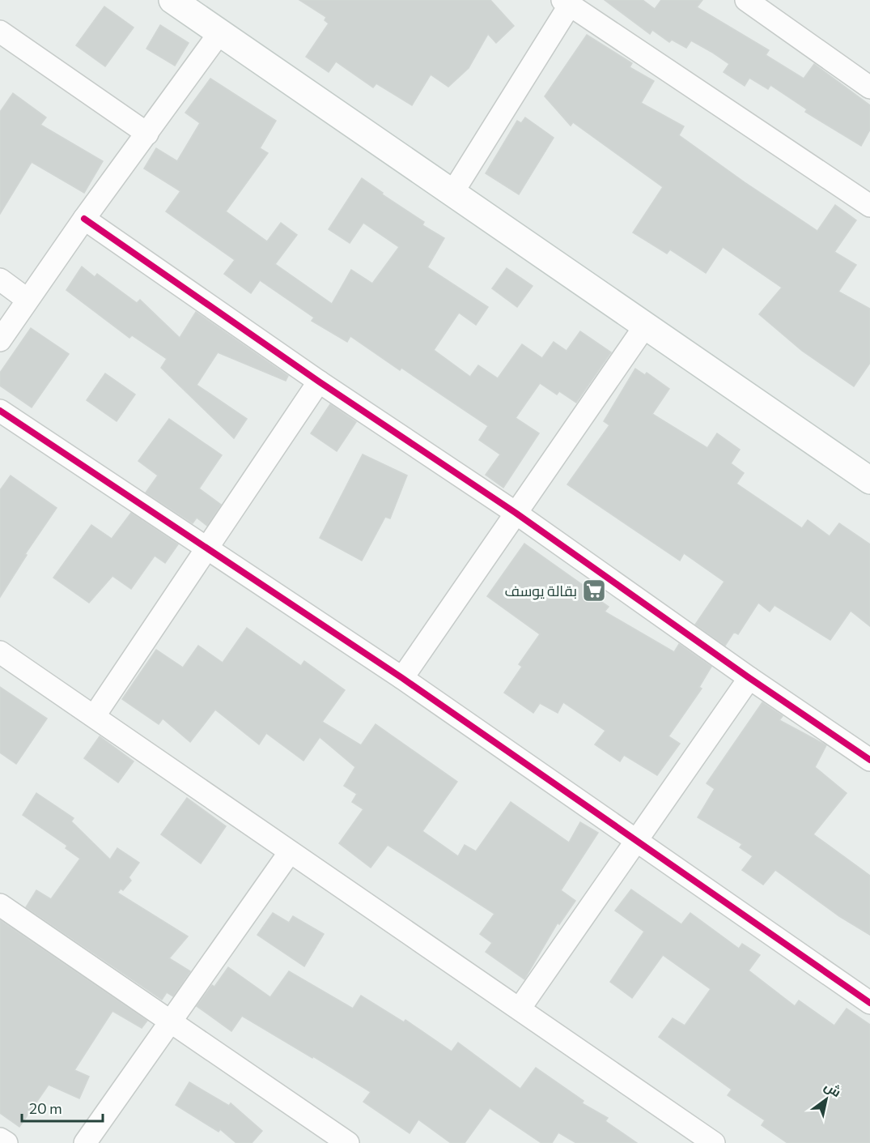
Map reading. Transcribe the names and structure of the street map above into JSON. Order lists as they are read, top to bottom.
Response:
{
  "places": {
    "supermarket": ["بقالة يوسف"]
  },
  "scale_bar": "20 m",
  "north": "top right"
}
